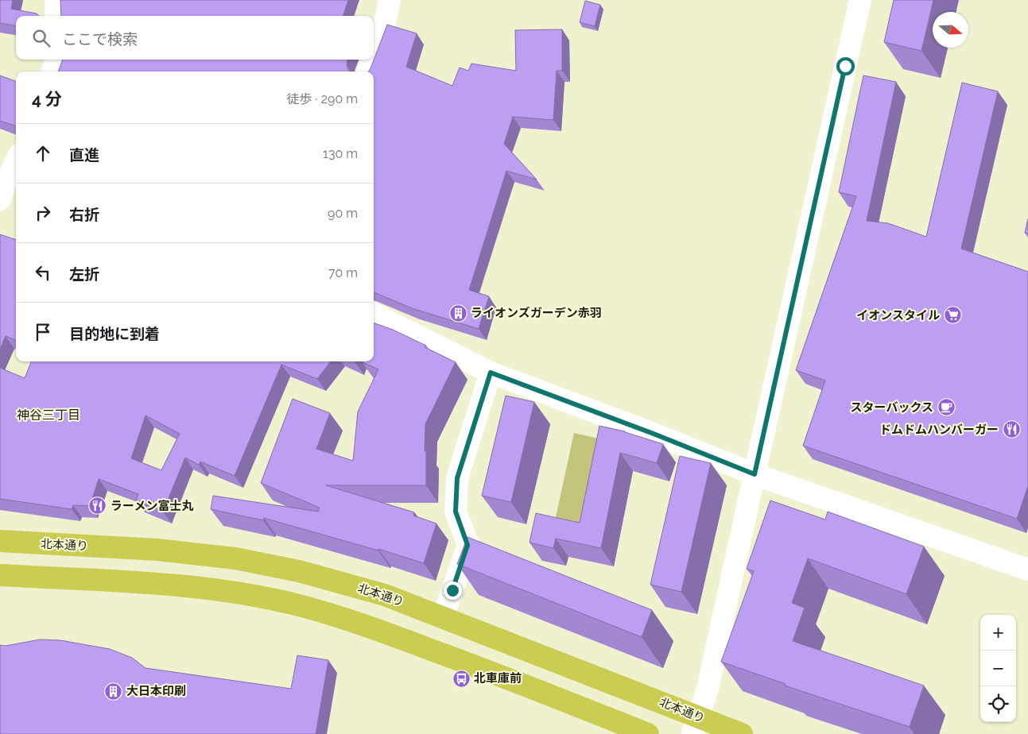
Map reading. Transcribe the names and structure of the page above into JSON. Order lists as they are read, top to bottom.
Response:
{
  "streets": {
    "highway": ["北本通り"]
  },
  "districts": ["神谷三丁目"],
  "places": {
    "building": ["ライオンズガーデン赤羽", "大日本印刷"],
    "supermarket": ["イオンスタイル"],
    "cafe": ["スターバックス"],
    "restaurant": ["ドムドムハンバーガー", "ラーメン富士丸"],
    "bus stop": ["北車庫前"]
  },
  "north": "right",
  "page": {
    "search": "ここで検索",
    "heading": ["4 分", "徒歩 · 290 m"],
    "list": [
      ["直進", "130 m"],
      ["右折", "90 m"],
      ["左折", "70 m"],
      "目的地に到着"
    ],
    "map_buttons": ["+", "−"]
  }
}
